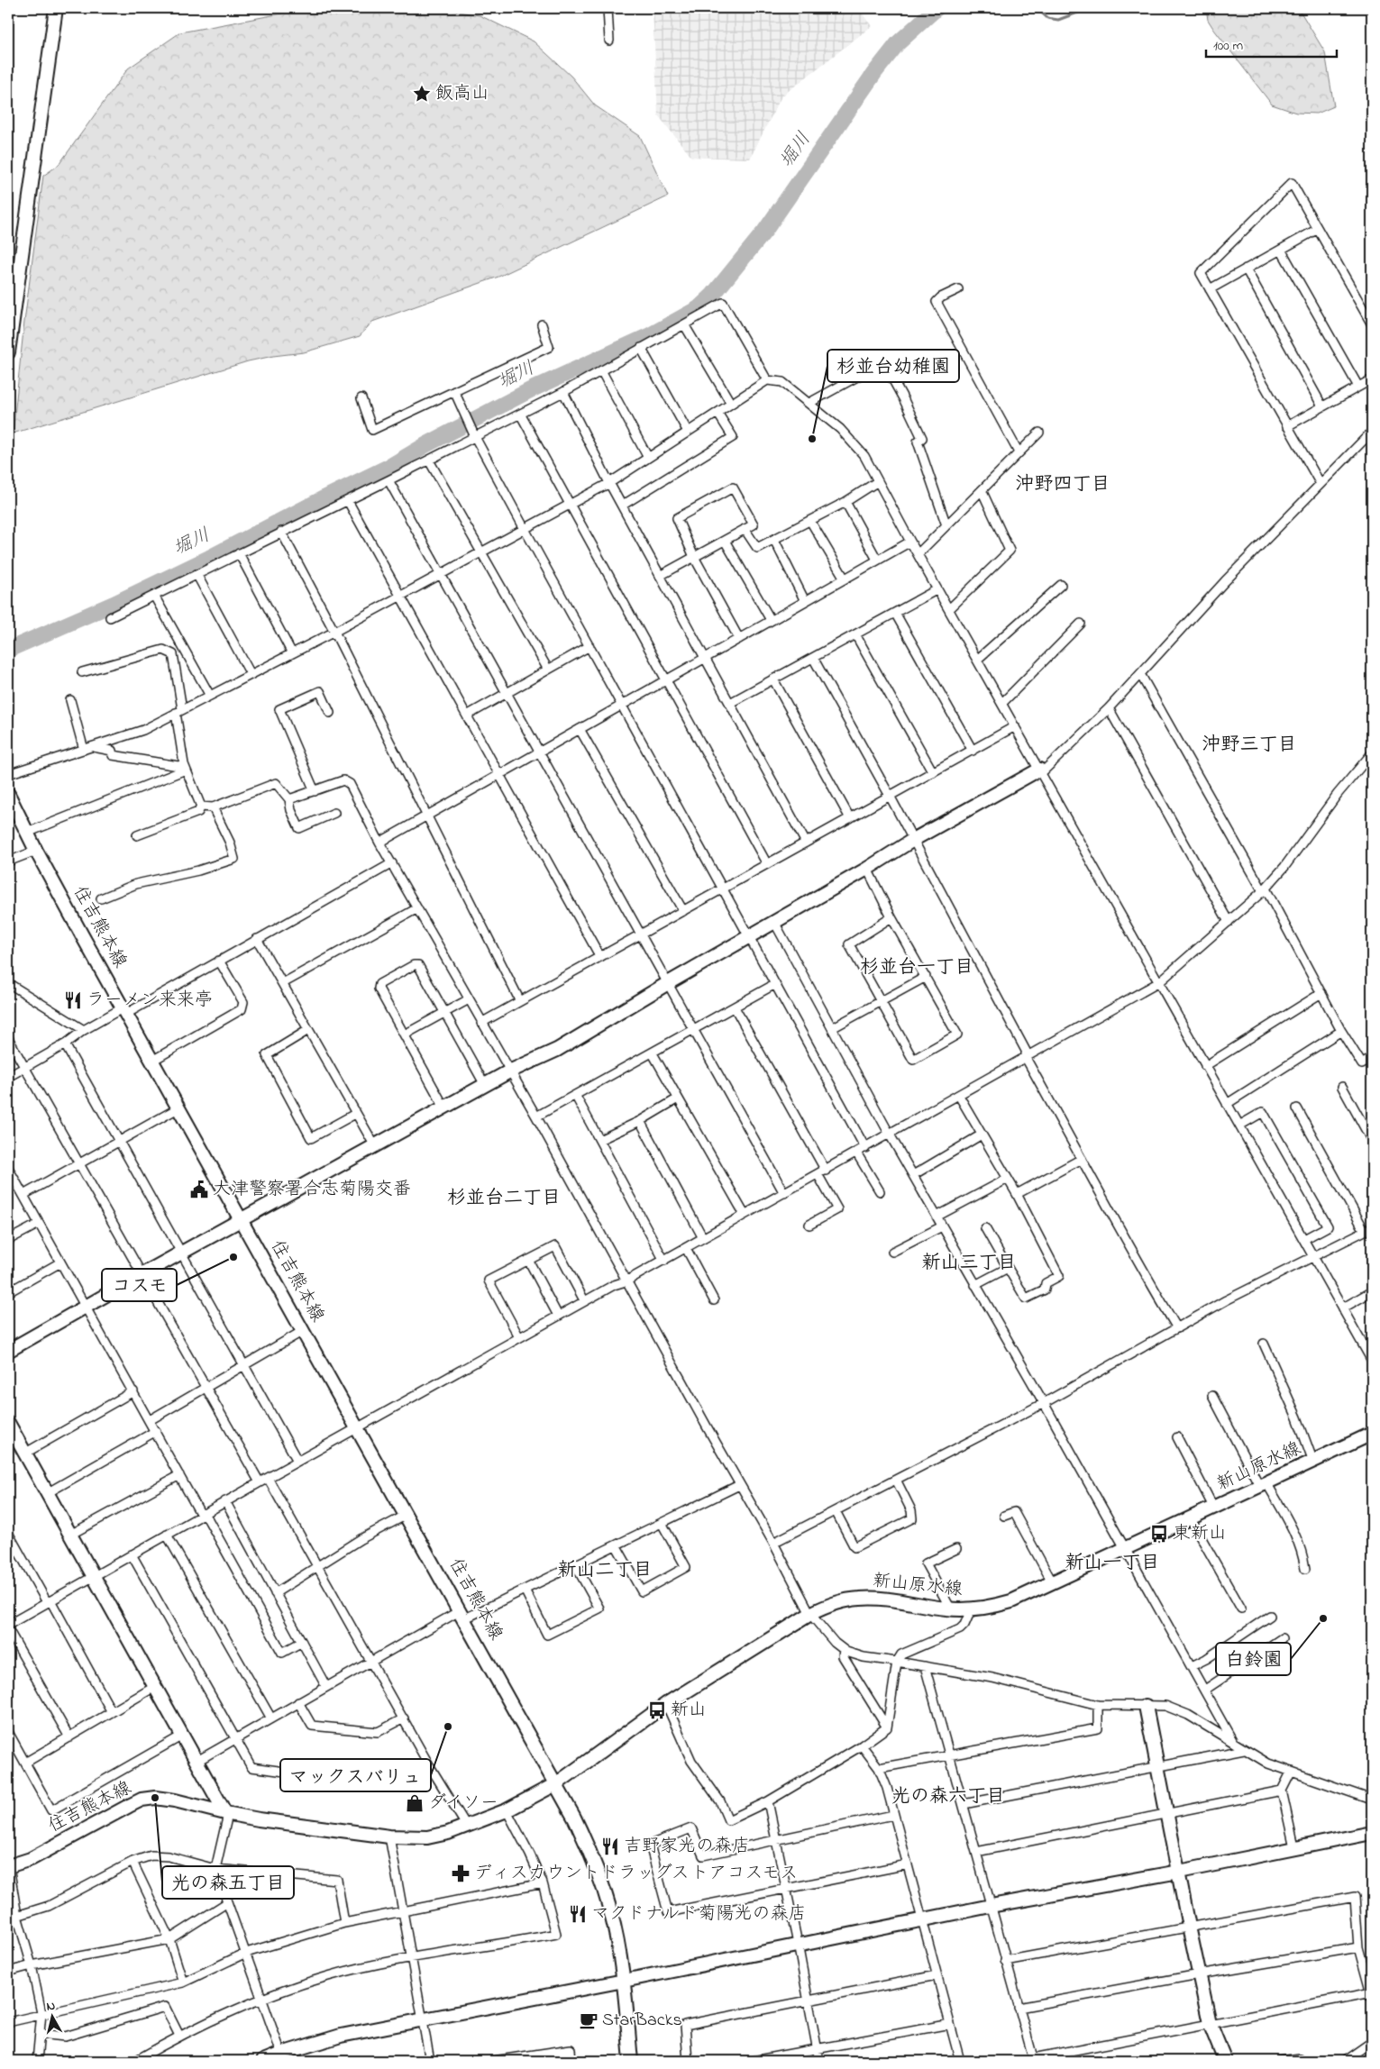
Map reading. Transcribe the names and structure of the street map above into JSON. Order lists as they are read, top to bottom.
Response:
{
  "streets": {
    "main road": ["住吉熊本線", "新山原水線"]
  },
  "crossings": [
    ["住吉熊本線", "新山原水線"]
  ],
  "districts": [
    "沖野四丁目",
    "沖野三丁目",
    "杉並台一丁目",
    "杉並台二丁目",
    "新山三丁目",
    "新山一丁目",
    "新山二丁目",
    "光の森六丁目"
  ],
  "water": ["堀川"],
  "places": {
    "place": ["飯高山"],
    "other": [
      "杉並台幼稚園",
      "コスモ",
      "白鈴園",
      "マックスバリュ",
      "光の森五丁目"
    ],
    "restaurant": ["ラーメン来来亭", "吉野家光の森店", "マクドナルド菊陽光の森店"],
    "public building": ["大津警察署合志菊陽交番"],
    "bus stop": ["東新山", "新山"],
    "shop": ["ダイソー"],
    "pharmacy": ["ディスカウントドラッグストアコスモス"],
    "cafe": ["StarBacks"]
  },
  "scale_bar": "100 m",
  "north": "top"
}
